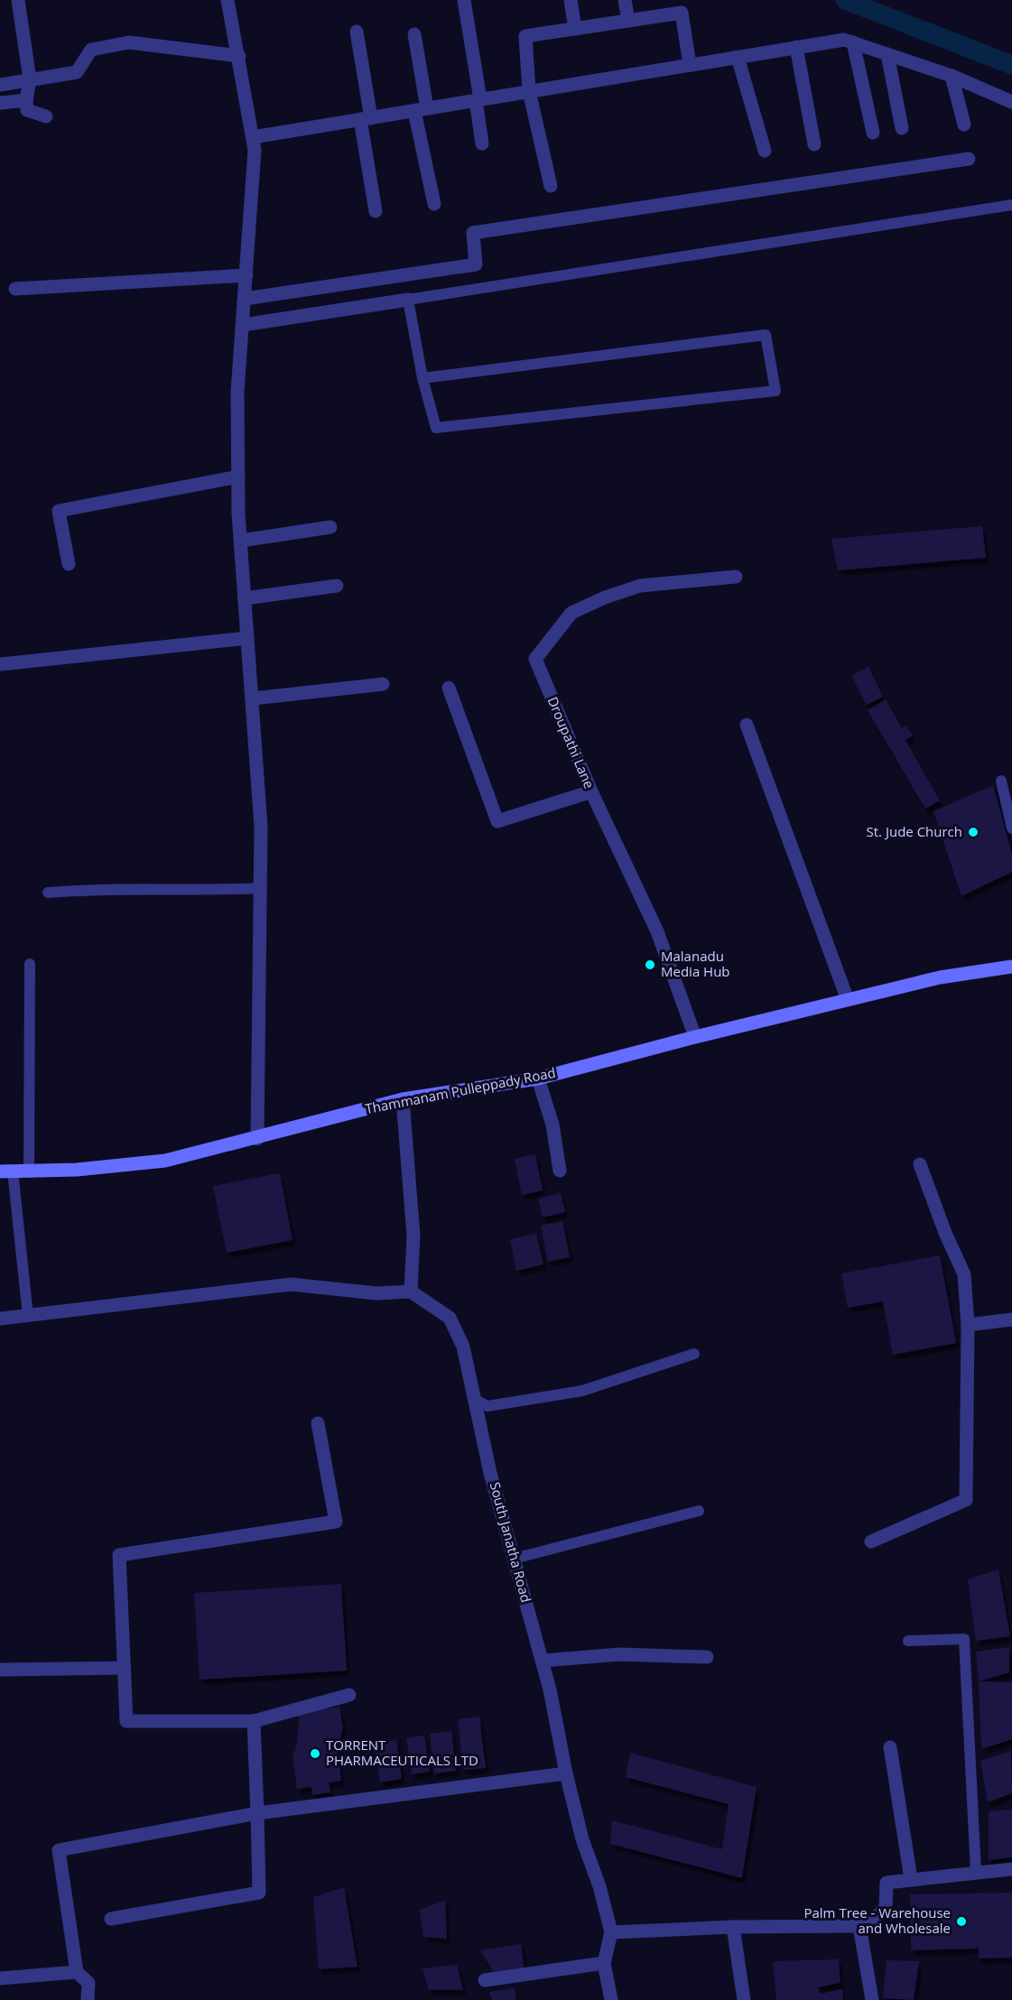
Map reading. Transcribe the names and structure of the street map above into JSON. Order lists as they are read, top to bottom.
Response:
{
  "streets": {
    "main road": ["Thammanam Pulleppady Road"],
    "street": ["Droupathi Lane", "South Janatha Road"]
  },
  "crossings": [
    ["Droupathi Lane", "Thammanam Pulleppady Road"]
  ],
  "places": [
    "St. Jude Church",
    "Malanadu Media Hub",
    "TORRENT PHARMACEUTICALS LTD",
    "Palm Tree - Warehouse and Wholesale"
  ]
}
